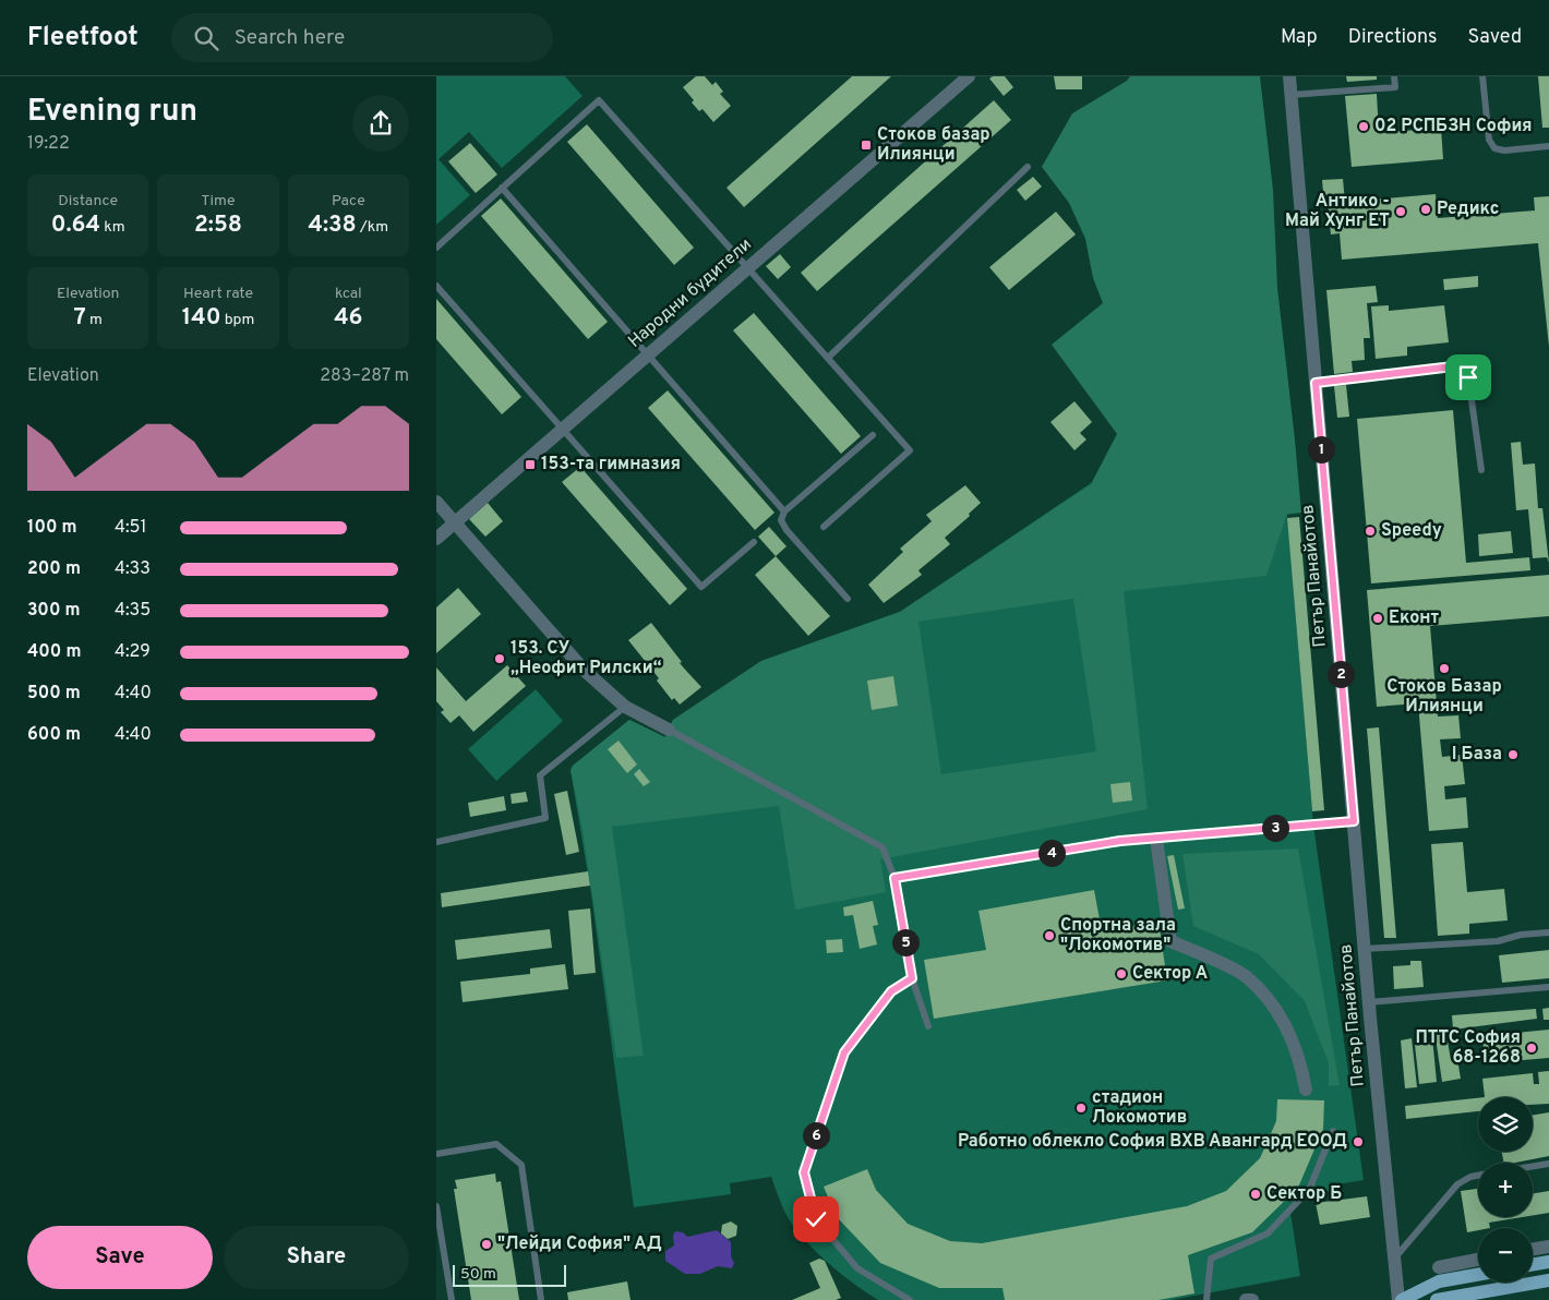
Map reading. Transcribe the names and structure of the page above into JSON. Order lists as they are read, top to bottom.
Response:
{
  "streets": {
    "street": ["Народни будители", "Петър Панайотов"]
  },
  "places": {
    "other": [
      "02 РСПБЗН София",
      "Редикс",
      "Антико - Май Хунг ЕТ",
      "Speedy",
      "Еконт",
      "153. СУ „Неофит Рилски“",
      "Стоков Базар Илиянци",
      "I База",
      "Спортна зала \"Локомотив\"",
      "Сектор А",
      "ПТТС София 68-1268",
      "стадион Локомотив",
      "Работно облекло София ВХВ Авангард ЕООД",
      "Сектор Б",
      "\"Лейди София\" АД"
    ],
    "transit": ["Стоков базар Илиянци", "153-та гимназия"]
  },
  "scale_bar": "50 m",
  "page": {
    "header": "Fleetfoot",
    "search": "Search here",
    "nav": ["Map", "Directions", "Saved"],
    "heading": ["Evening run", "19:22"],
    "stats": [
      ["Distance", "0.64 km"],
      ["Time", "2:58"],
      ["Pace", "4:38 /km"],
      ["Elevation", "7 m"],
      ["Heart rate", "140 bpm"],
      ["kcal", "46"]
    ],
    "chart": ["Elevation", "283–287 m"],
    "pins": [
      "1",
      "2",
      "3",
      "4",
      "5",
      "6"
    ],
    "list": [
      {
        "name": "100 m",
        "note": "4:51"
      },
      {
        "name": "200 m",
        "note": "4:33"
      },
      {
        "name": "300 m",
        "note": "4:35"
      },
      {
        "name": "400 m",
        "note": "4:29"
      },
      {
        "name": "500 m",
        "note": "4:40"
      },
      {
        "name": "600 m",
        "note": "4:40"
      }
    ],
    "map_buttons": ["+", "−"],
    "buttons": ["Save", "Share"],
    "scale": "50 m"
  }
}
